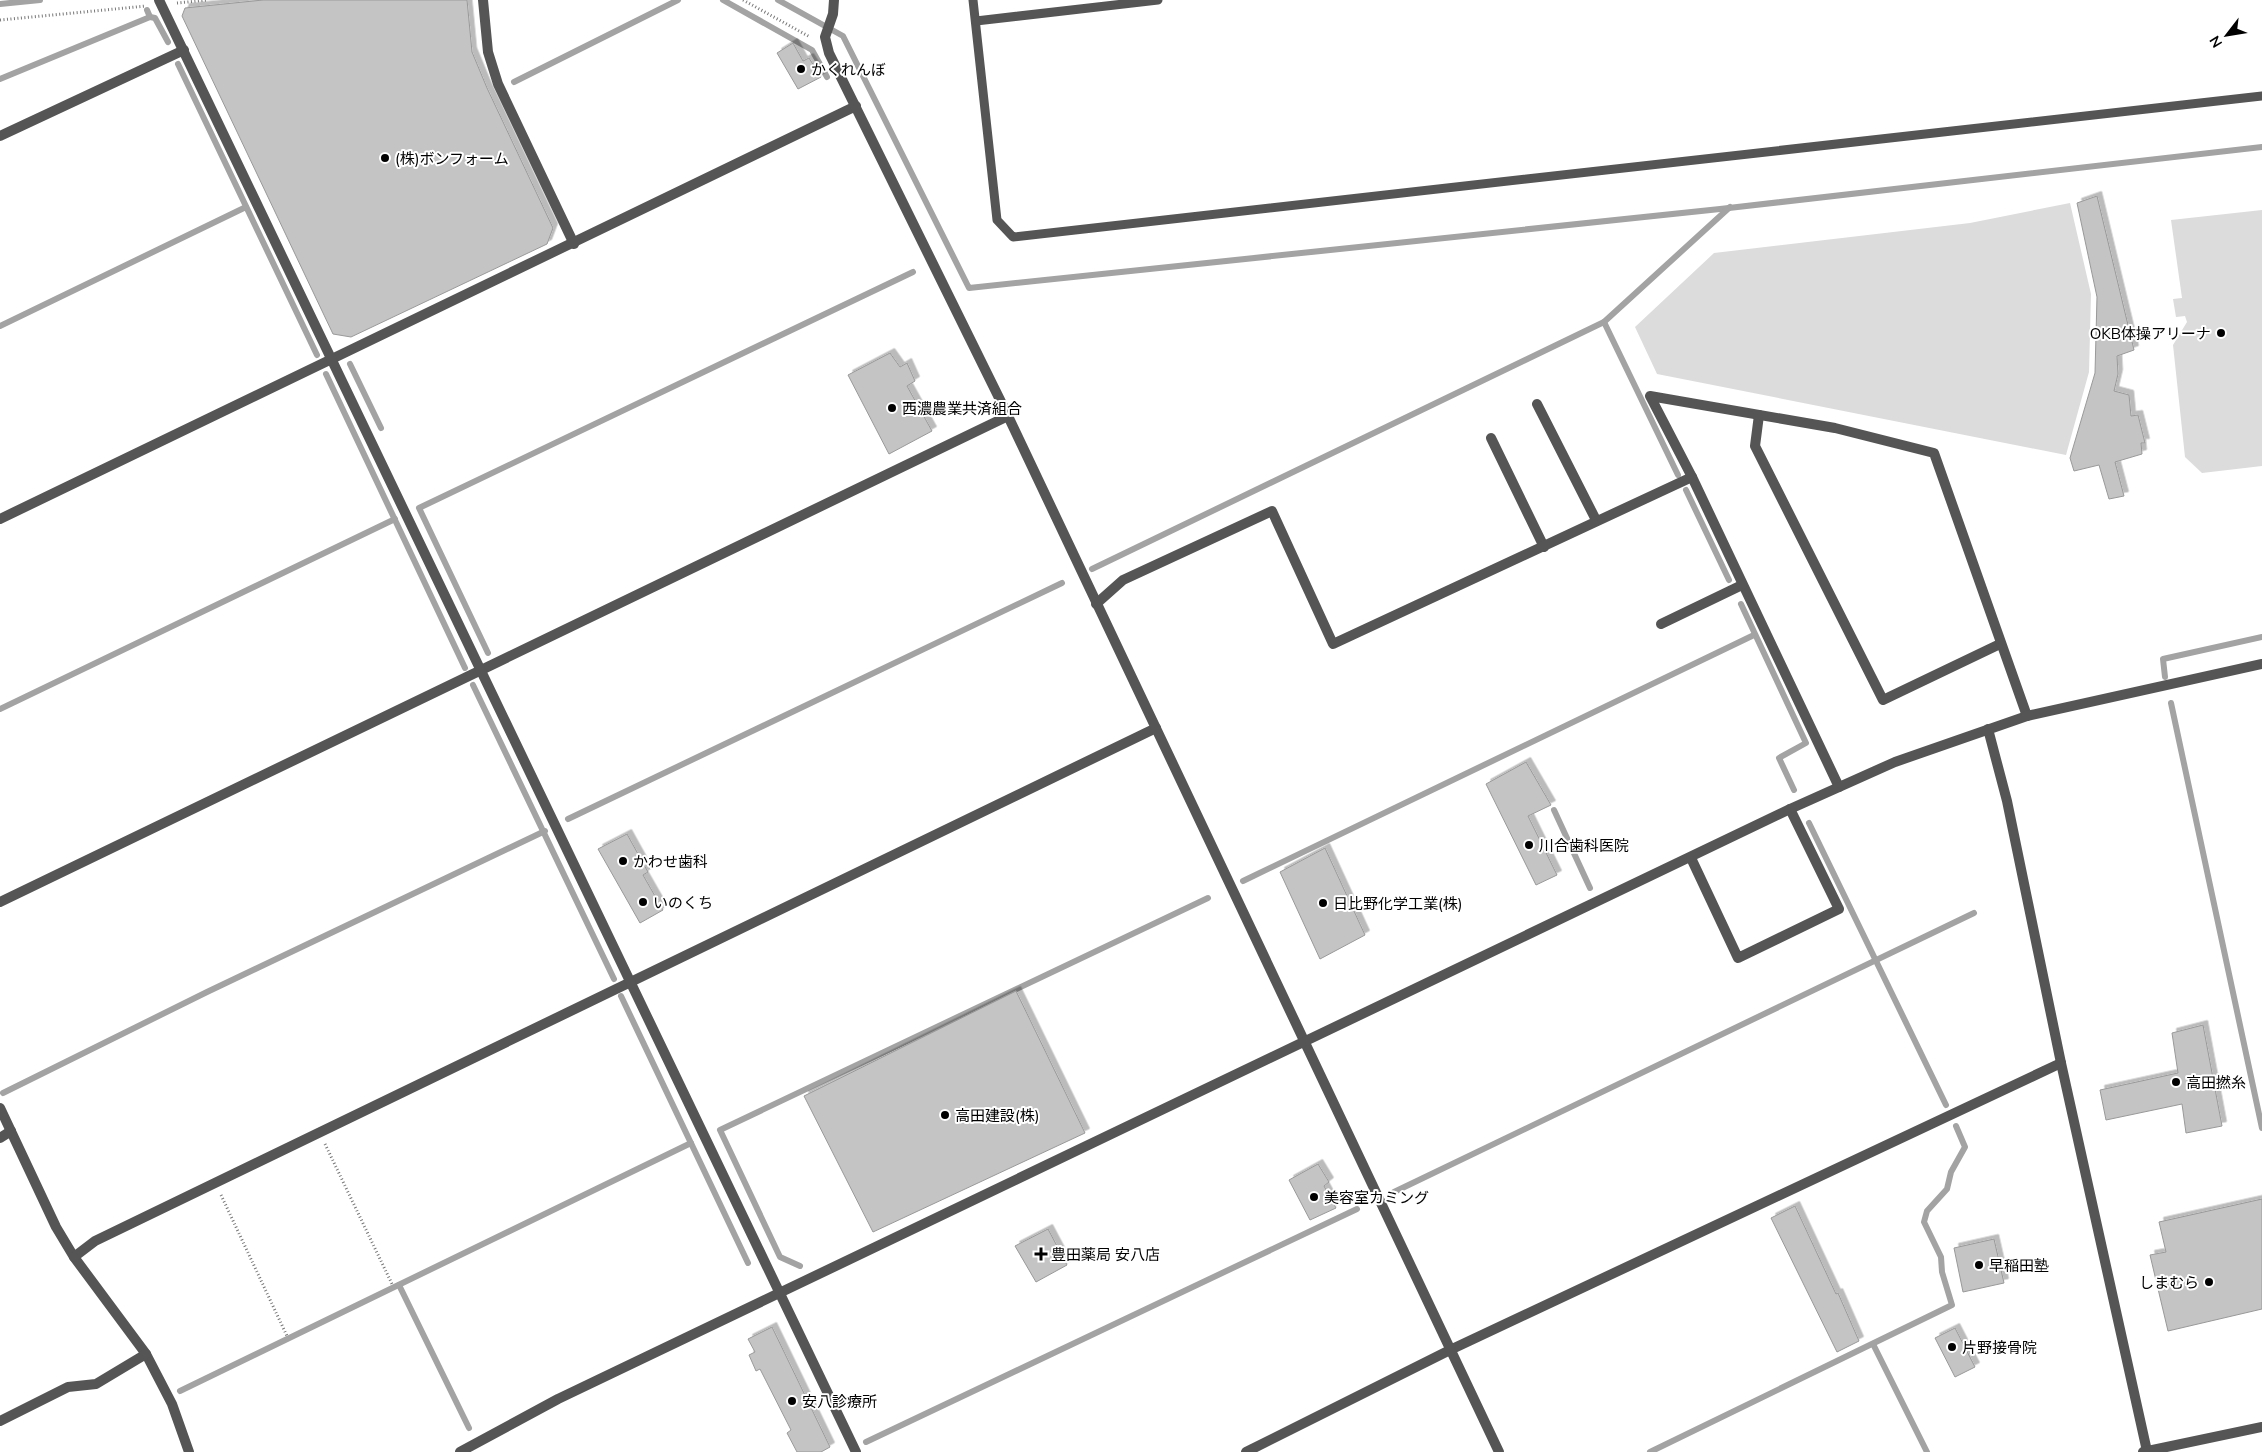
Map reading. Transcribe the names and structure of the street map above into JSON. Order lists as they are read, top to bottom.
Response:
{
  "places": {
    "other": [
      "かくれんぼ",
      "(株)ボンフォーム",
      "OKB体操アリーナ",
      "西濃農業共済組合",
      "川合歯科医院",
      "かわせ歯科",
      "いのくち",
      "日比野化学工業(株)",
      "高田撚糸",
      "高田建設(株)",
      "美容室カミング",
      "早稲田塾",
      "しまむら",
      "片野接骨院",
      "安八診療所"
    ],
    "health": ["豊田薬局 安八店"]
  },
  "north": "bottom left"
}
